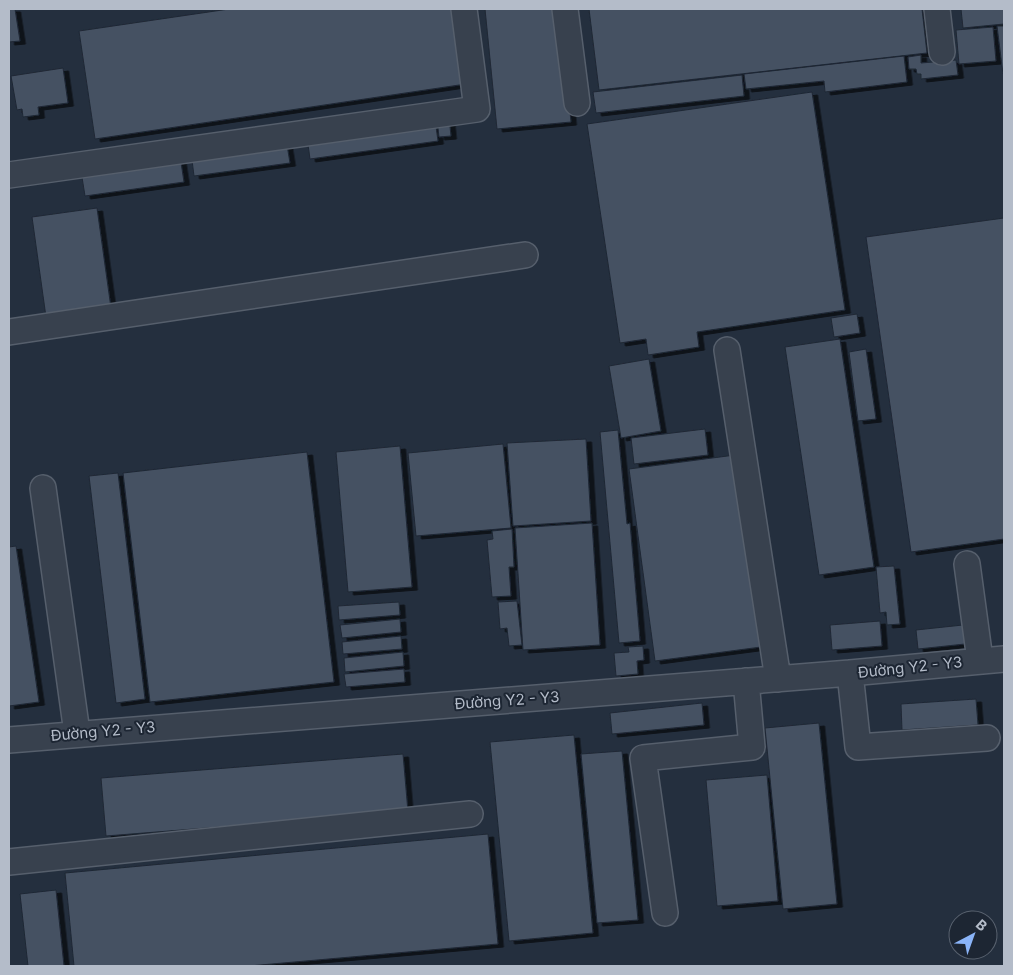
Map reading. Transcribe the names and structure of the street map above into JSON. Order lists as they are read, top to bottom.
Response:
{
  "streets": {
    "lane": ["Đường Y2 - Y3"]
  },
  "north": "top right"
}
